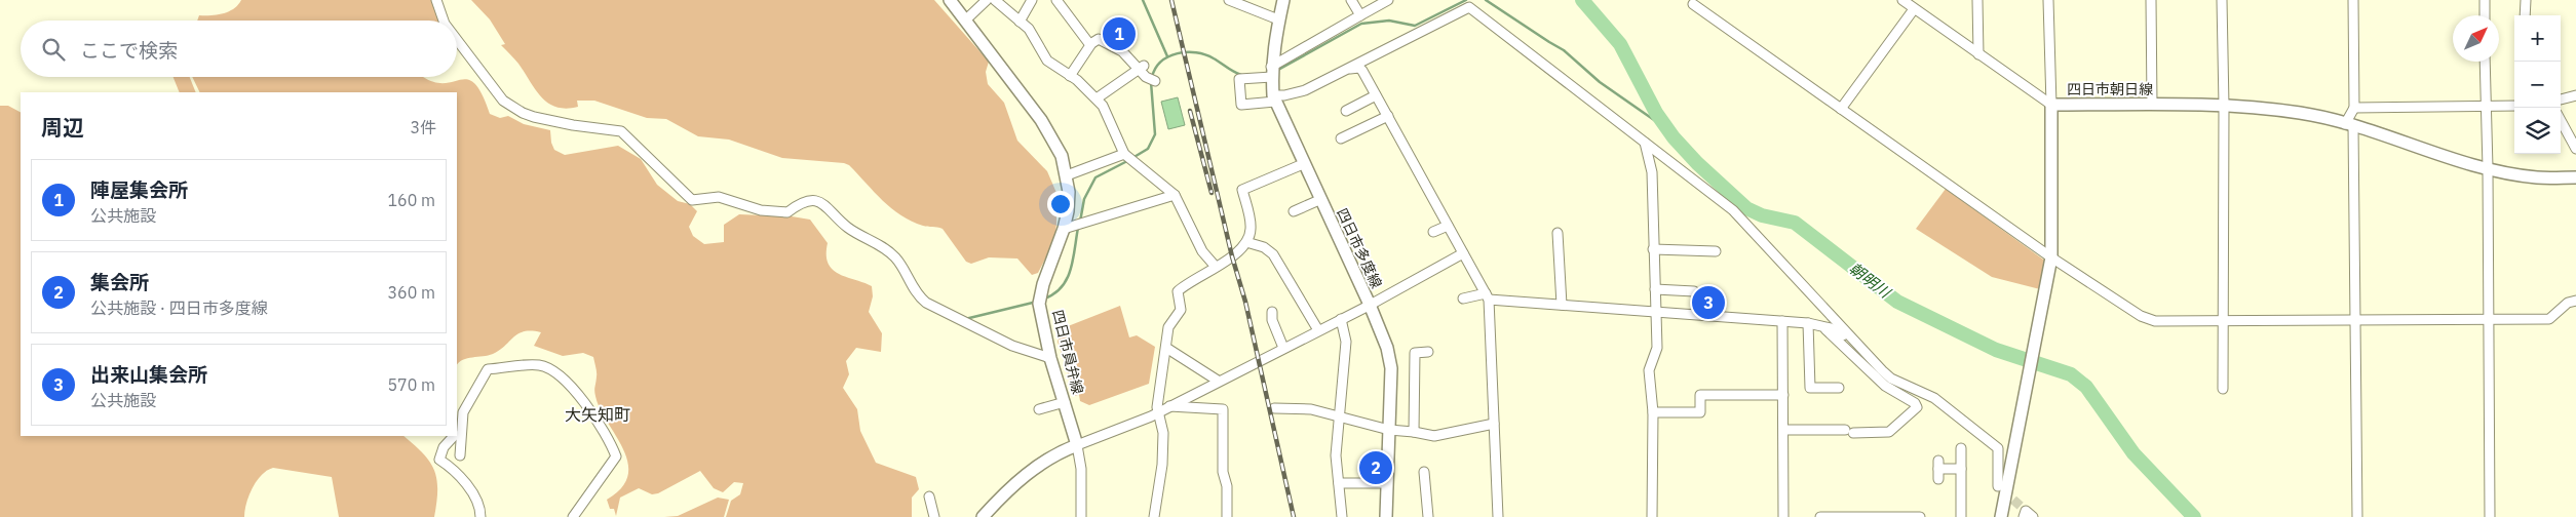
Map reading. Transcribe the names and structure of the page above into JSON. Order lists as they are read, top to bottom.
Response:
{
  "streets": {
    "main road": ["四日市朝日線", "四日市多度線", "四日市員弁線"]
  },
  "districts": ["大矢知町"],
  "water": ["朝明川"],
  "north": "top right",
  "page": {
    "map_buttons": ["+", "−"],
    "pins": ["1", "3", "2"],
    "search": "ここで検索",
    "heading": ["周辺", "3件"],
    "list": [
      {
        "mark": "1",
        "name": "陣屋集会所",
        "note": "公共施設",
        "value": "160 m"
      },
      {
        "mark": "2",
        "name": "集会所",
        "note": "公共施設 · 四日市多度線",
        "value": "360 m"
      },
      {
        "mark": "3",
        "name": "出来山集会所",
        "note": "公共施設",
        "value": "570 m"
      }
    ]
  }
}
